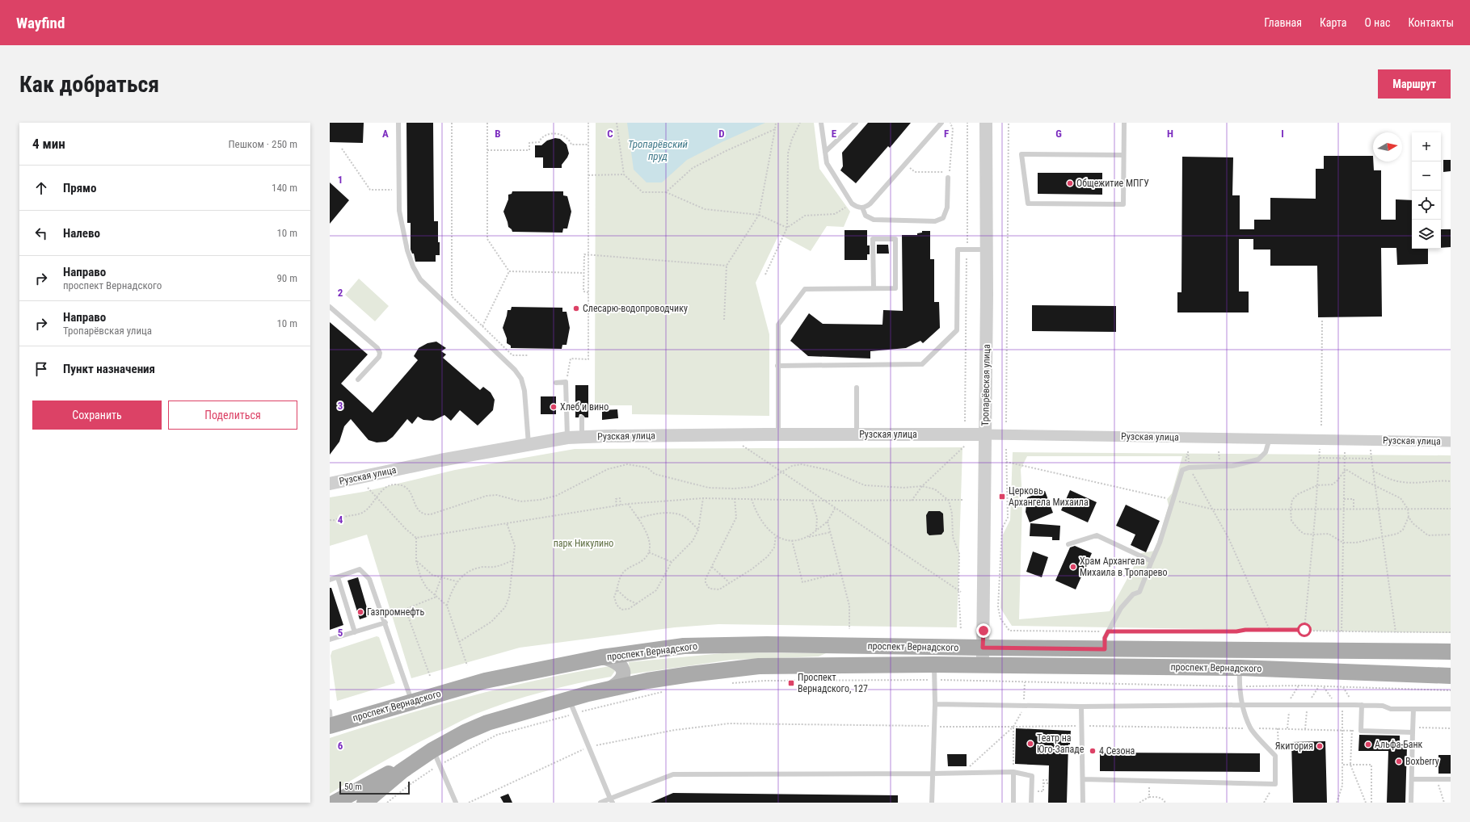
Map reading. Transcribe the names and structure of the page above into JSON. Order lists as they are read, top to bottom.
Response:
{
  "streets": {
    "main road": ["проспект Вернадского"],
    "street": ["Тропарёвская улица", "Рузская улица"]
  },
  "crossings": [
    ["Тропарёвская улица", "Рузская улица"],
    ["Тропарёвская улица", "проспект Вернадского"]
  ],
  "water": ["Тропарёвский пруд"],
  "parks": ["парк Никулино"],
  "places": {
    "other": [
      "Общежитие МПГУ",
      "Слесарю-водопроводчику",
      "Хлеб и вино",
      "Храм Архангела Михаила в Тропарево",
      "Газпромнефть",
      "Театр на Юго-Западе",
      "Альфа-Банк",
      "Якитория",
      "4 Сезона",
      "Boxberry"
    ],
    "transit": ["Церковь Архангела Михаила", "Проспект Вернадского, 127"]
  },
  "scale_bar": "50 m",
  "north": "right",
  "page": {
    "header": "Wayfind",
    "nav": [
      "Главная",
      "Карта",
      "О нас",
      "Контакты"
    ],
    "buttons": [
      "Маршрут",
      ["Сохранить", "Поделиться"]
    ],
    "title": "Как добраться",
    "heading": ["4 мин", "Пешком · 250 m"],
    "map_buttons": ["+", "−"],
    "list": [
      ["Прямо", "140 m"],
      ["Налево", "10 m"],
      ["Направо", "проспект Вернадского", "90 m"],
      ["Направо", "Тропарёвская улица", "10 m"],
      "Пункт назначения"
    ],
    "scale": "50 m"
  },
  "grid": {
    "columns": [
      "A",
      "B",
      "C",
      "D",
      "E",
      "F",
      "G",
      "H",
      "I"
    ],
    "rows": [
      "1",
      "2",
      "3",
      "4",
      "5",
      "6"
    ]
  }
}
